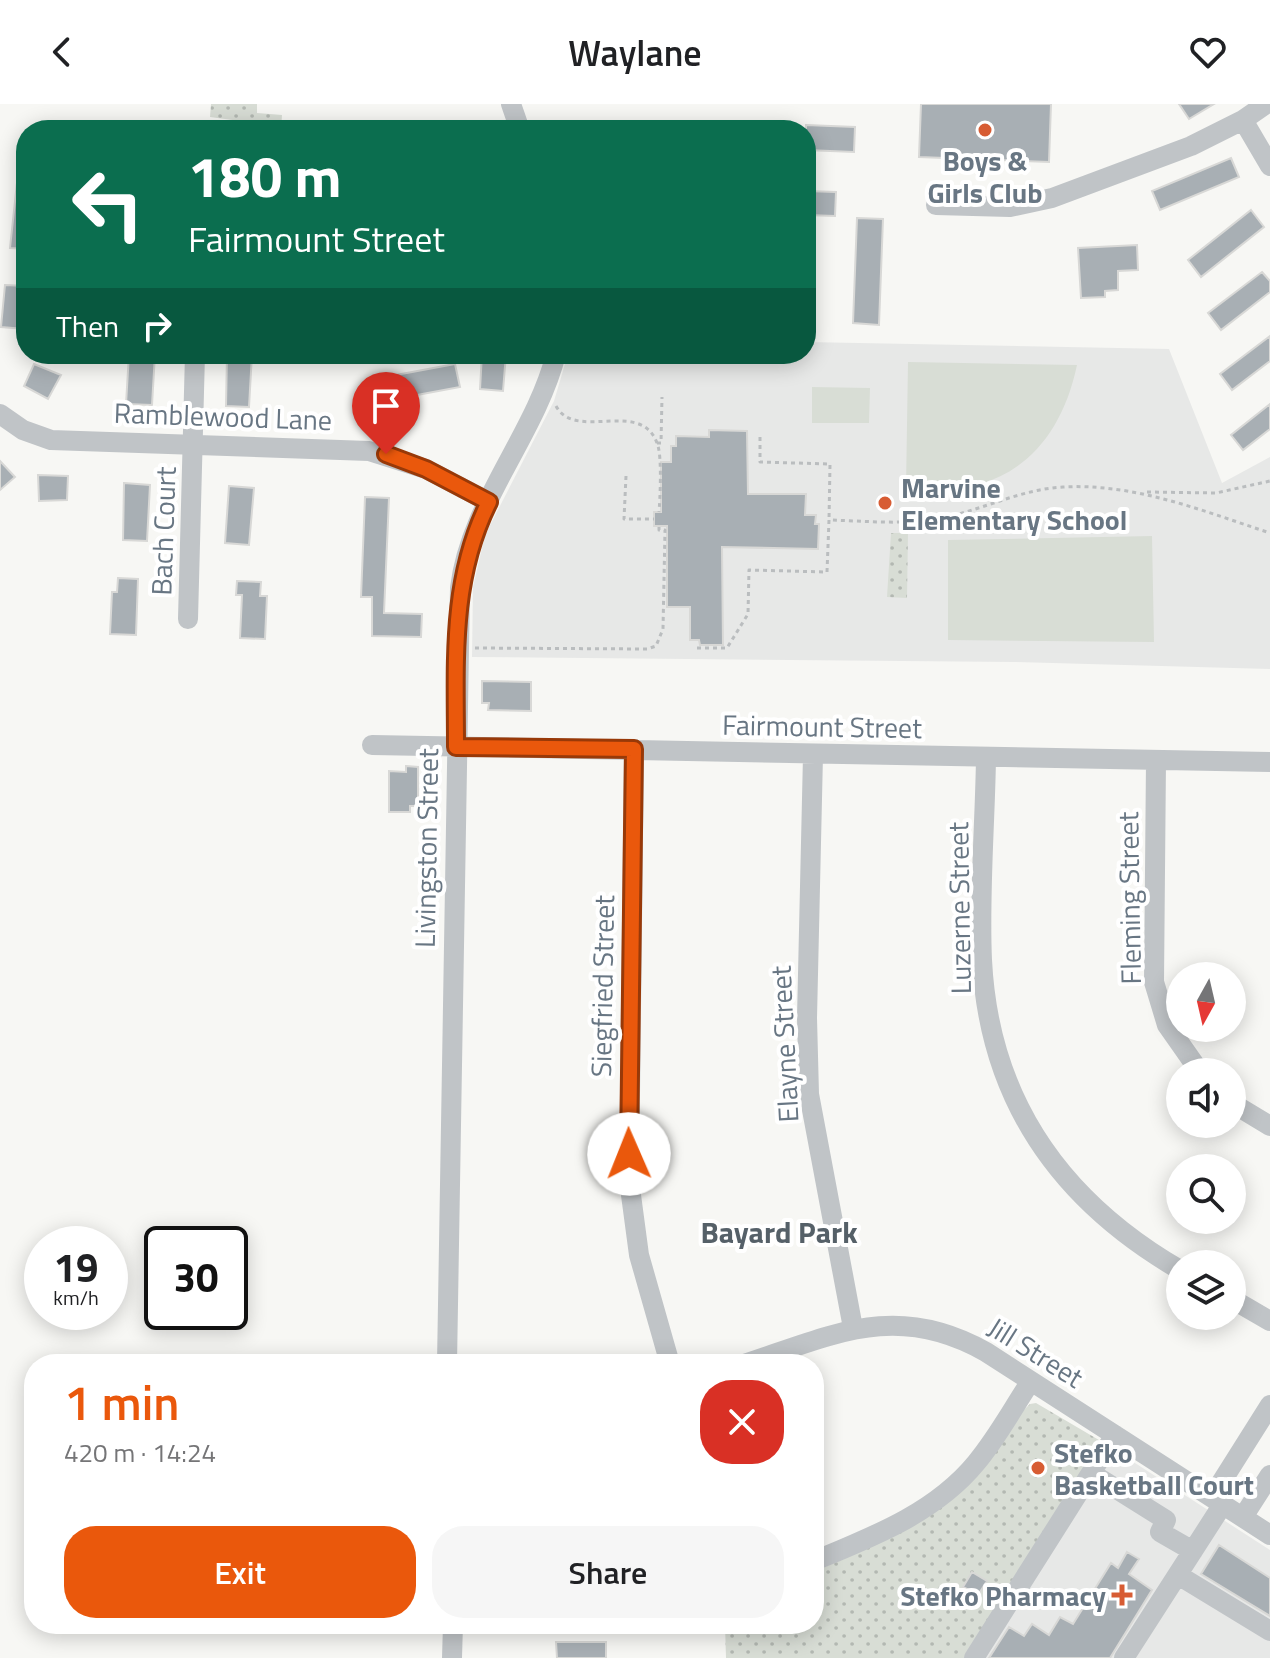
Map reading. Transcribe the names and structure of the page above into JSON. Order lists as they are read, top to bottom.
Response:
{
  "streets": {
    "street": [
      "Ramblewood Lane",
      "Bach Court",
      "Fairmount Street",
      "Livingston Street",
      "Fleming Street",
      "Luzerne Street",
      "Siegfried Street",
      "Elayne Street",
      "Jill Street"
    ]
  },
  "crossings": [
    ["Ramblewood Lane", "Bach Court"],
    ["Ramblewood Lane", "Livingston Street"],
    ["Fairmount Street", "Livingston Street"],
    ["Fairmount Street", "Fleming Street"],
    ["Fairmount Street", "Luzerne Street"],
    ["Fairmount Street", "Siegfried Street"],
    ["Fairmount Street", "Elayne Street"],
    ["Elayne Street", "Jill Street"]
  ],
  "districts": ["Bayard Park"],
  "places": {
    "other": ["Boys & Girls Club", "Marvine Elementary School", "Stefko Basketball Court"],
    "health": ["Stefko Pharmacy"]
  },
  "north": "bottom",
  "page": {
    "header": "Waylane",
    "turn": ["180 m", "Fairmount Street"],
    "then": "Then",
    "speed": "19 km/h",
    "limit": "30",
    "heading": ["1 min", "420 m · 14:24"],
    "buttons": ["Exit", "Share"]
  }
}
